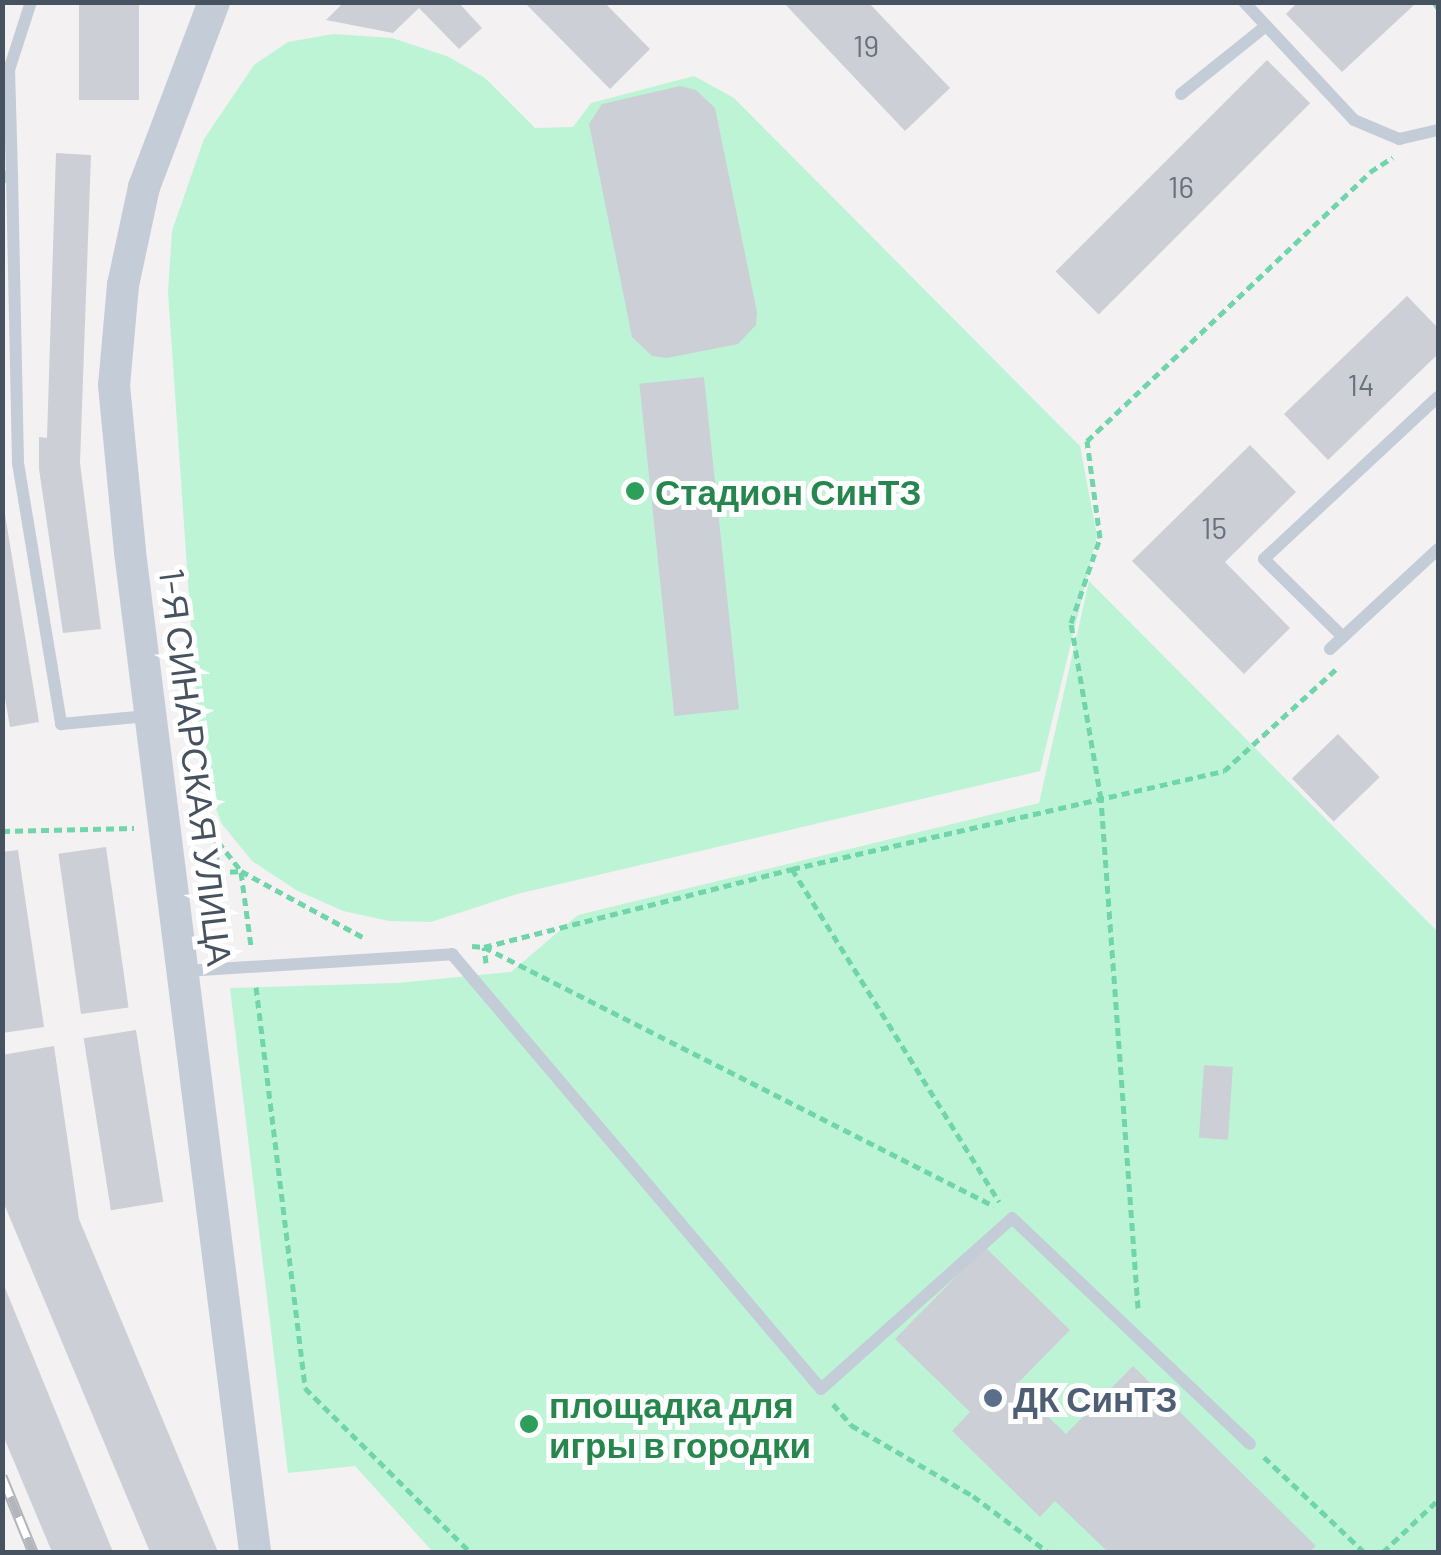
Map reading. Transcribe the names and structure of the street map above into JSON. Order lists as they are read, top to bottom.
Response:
{
  "streets": {
    "street": ["1-Я СИНАРСКАЯ УЛИЦА"]
  },
  "places": ["Стадион СинТЗ", "ДК СинТЗ", "площадка для игры в городки"],
  "house_numbers": [
    "19",
    "16",
    "14",
    "15"
  ]
}
